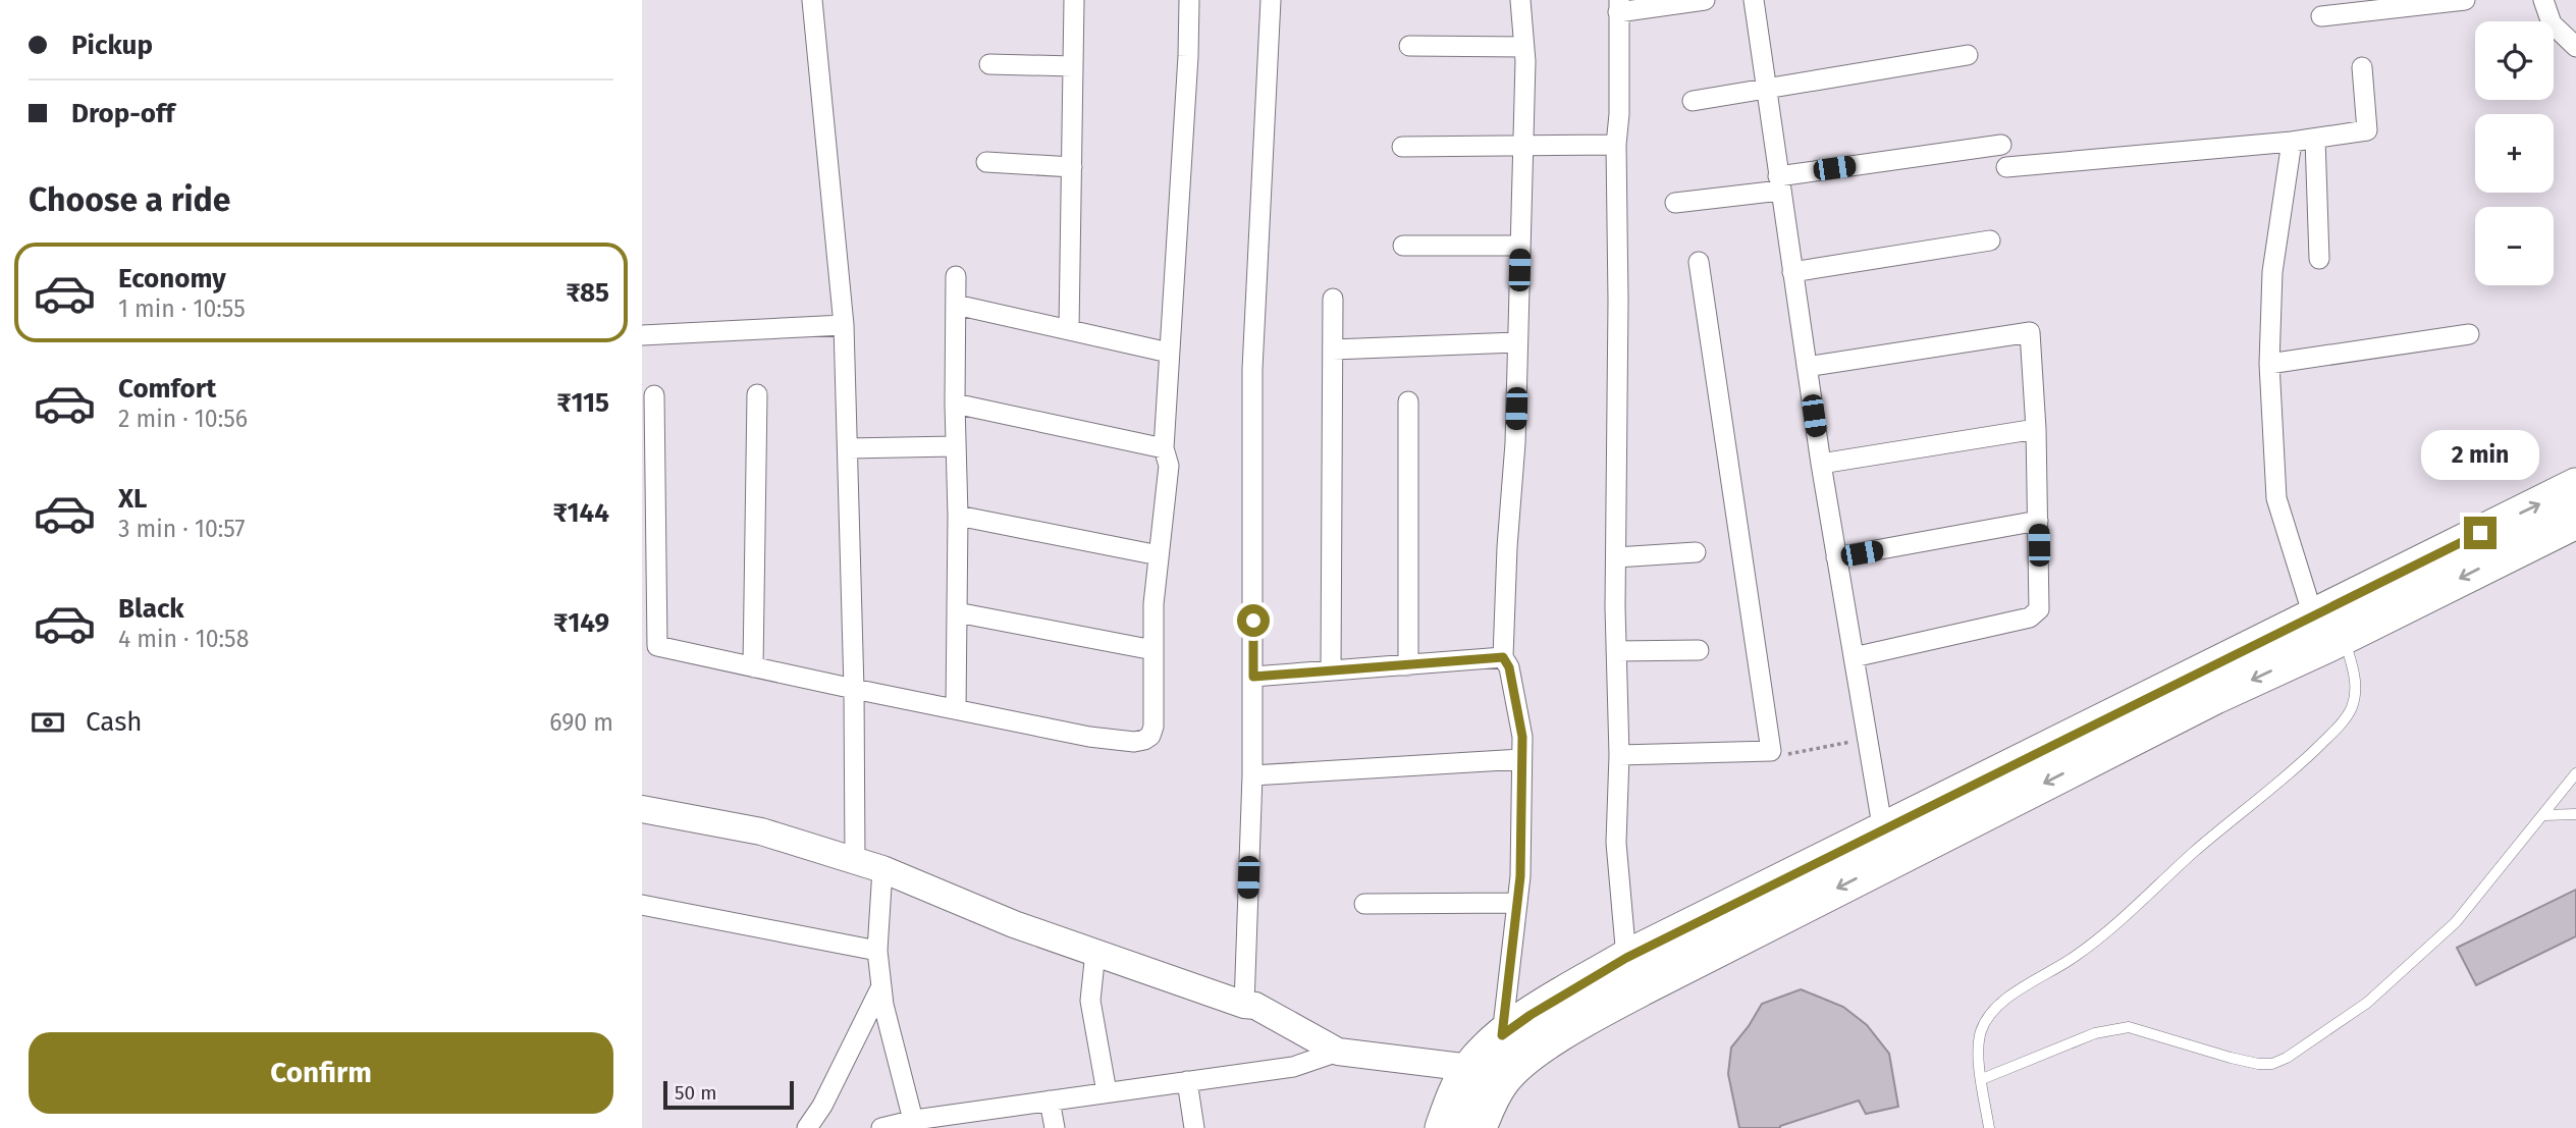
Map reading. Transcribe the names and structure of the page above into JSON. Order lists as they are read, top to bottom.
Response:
{
  "scale_bar": "50 m",
  "page": {
    "banner": ["Pickup", "Drop-off"],
    "map_buttons": ["+", "−"],
    "heading": "Choose a ride",
    "list": [
      {
        "name": "Economy",
        "note": "1 min · 10:55",
        "value": "₹85"
      },
      {
        "name": "Comfort",
        "note": "2 min · 10:56",
        "value": "₹115"
      },
      {
        "name": "XL",
        "note": "3 min · 10:57",
        "value": "₹144"
      },
      {
        "name": "Black",
        "note": "4 min · 10:58",
        "value": "₹149"
      }
    ],
    "bubble": "2 min",
    "pay": ["Cash", "690 m"],
    "buttons": "Confirm",
    "scale": "50 m"
  }
}
